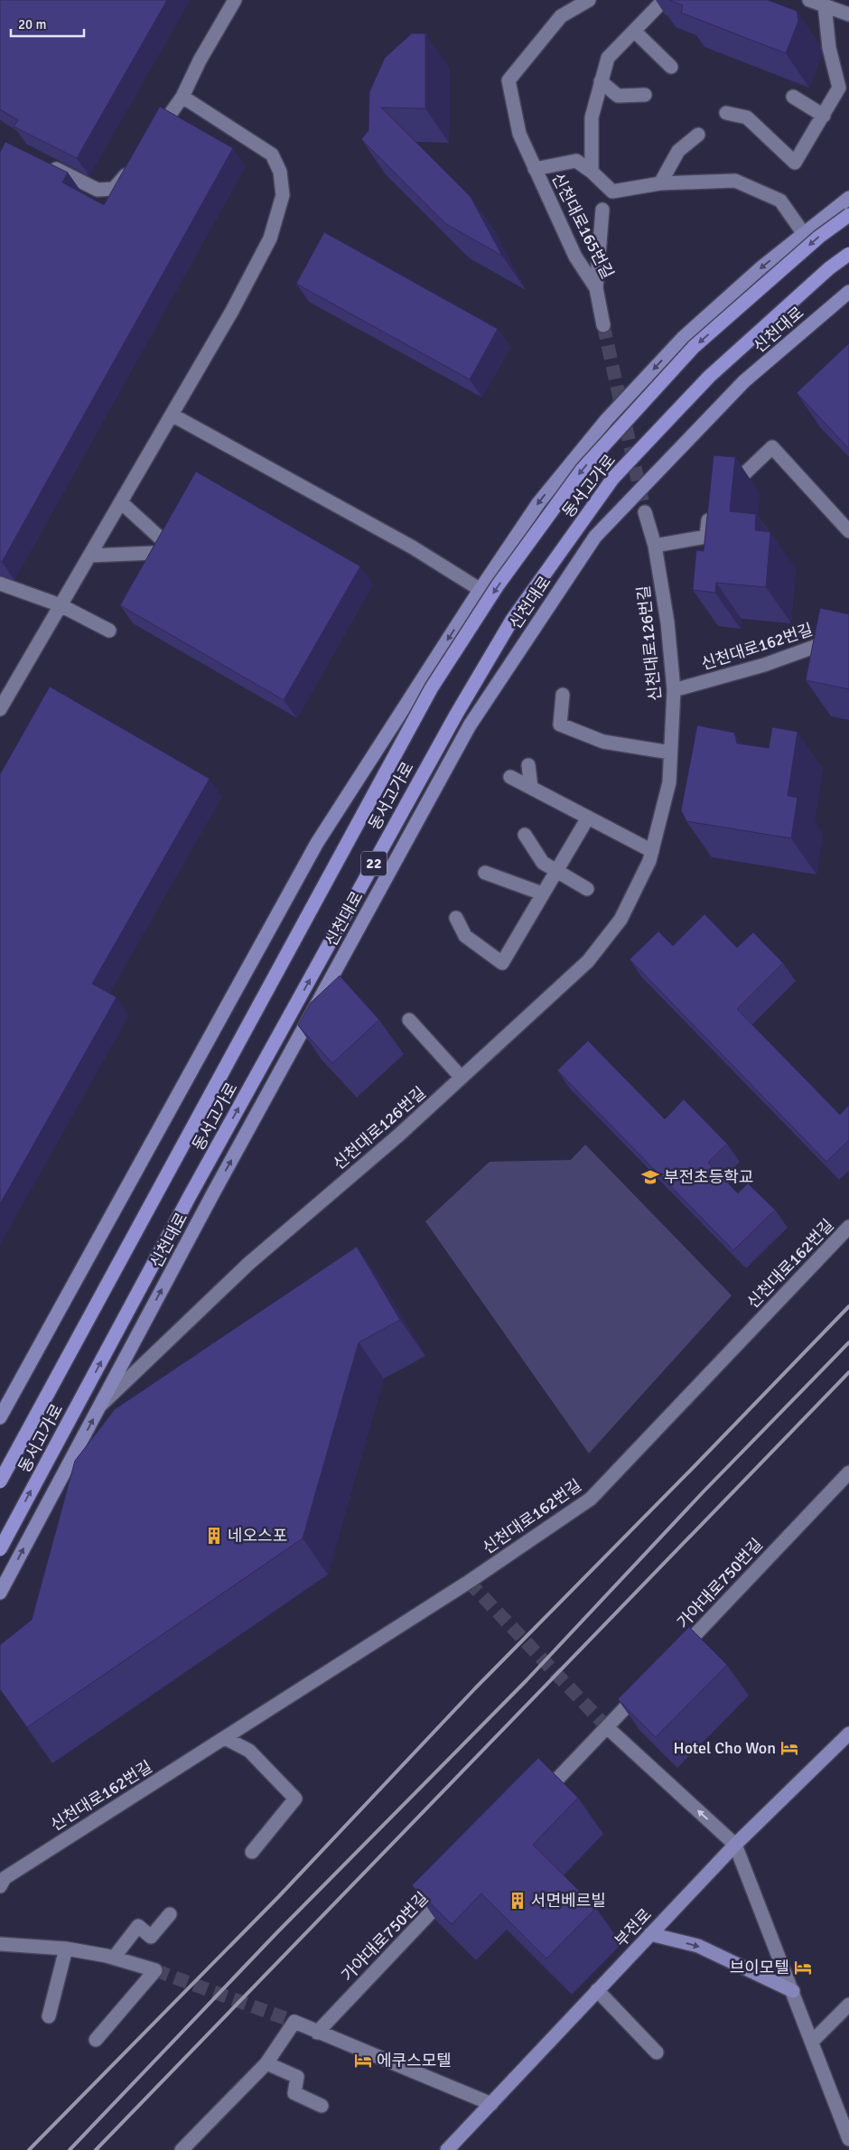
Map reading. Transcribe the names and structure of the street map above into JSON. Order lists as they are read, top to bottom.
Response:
{
  "streets": {
    "highway": ["동서고가로", "22"],
    "main road": ["신천대로", "부전로"],
    "street": [
      "신천대로165번길",
      "신천대로126번길",
      "신천대로162번길",
      "가야대로750번길"
    ]
  },
  "crossings": [
    ["신천대로", "신천대로126번길"],
    ["신천대로126번길", "신천대로162번길"]
  ],
  "places": {
    "school or university": ["부전초등학교"],
    "building": ["네오스포", "서면베르빌"],
    "hotel": ["Hotel Cho Won", "브이모텔", "에쿠스모텔"]
  },
  "scale_bar": "20 m"
}
